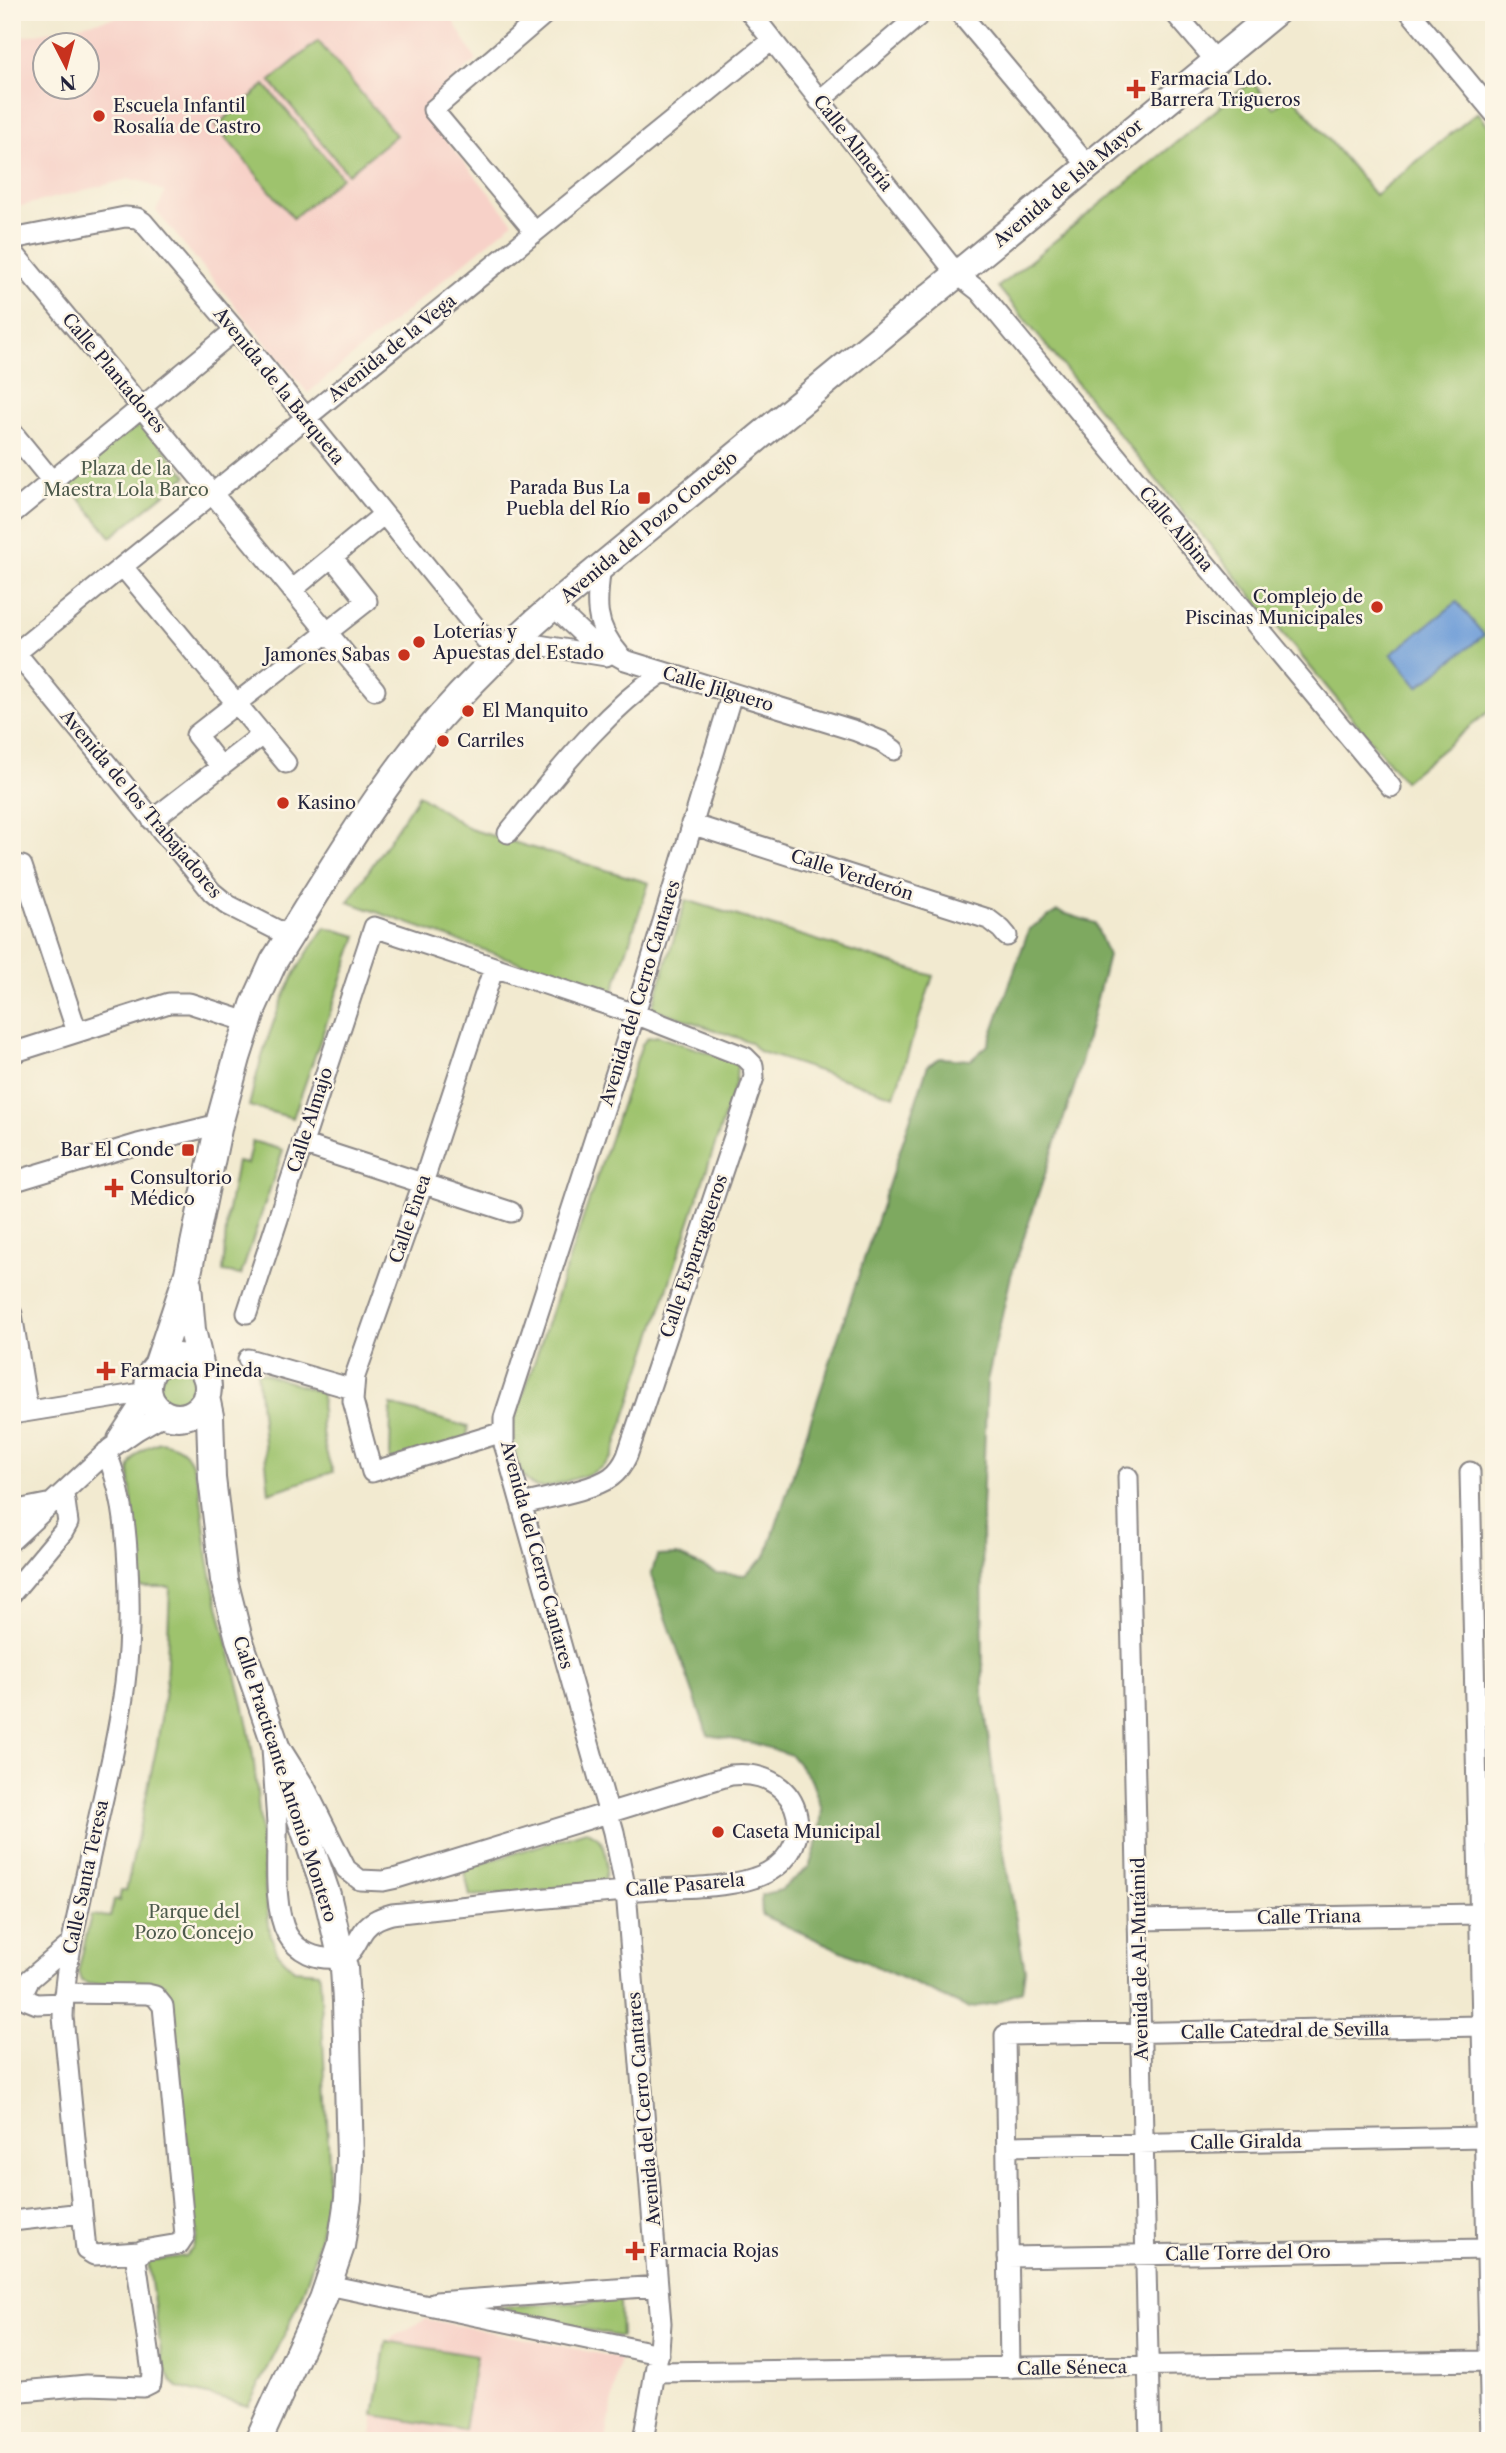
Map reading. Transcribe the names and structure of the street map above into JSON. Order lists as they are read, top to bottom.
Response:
{
  "streets": {
    "main road": ["Avenida de Isla Mayor", "Avenida del Pozo Concejo", "Calle Practicante Antonio Montero"],
    "street": [
      "Calle Almería",
      "Avenida de la Vega",
      "Calle Plantadores",
      "Avenida de la Barqueta",
      "Calle Albina",
      "Calle Jilguero",
      "Avenida de los Trabajadores",
      "Calle Verderón",
      "Avenida del Cerro Cantares",
      "Calle Almajo",
      "Calle Enea",
      "Calle Esparragueros",
      "Calle Santa Teresa",
      "Calle Pasarela",
      "Calle Triana",
      "Avenida de Al-Mutámid",
      "Calle Catedral de Sevilla",
      "Calle Giralda",
      "Calle Torre del Oro",
      "Calle Séneca"
    ]
  },
  "crossings": [
    ["Calle Almería", "Avenida de Isla Mayor"],
    ["Calle Almería", "Avenida de la Vega"],
    ["Calle Almería", "Avenida del Pozo Concejo"],
    ["Calle Almería", "Calle Albina"],
    ["Avenida de Isla Mayor", "Avenida del Pozo Concejo"],
    ["Avenida de Isla Mayor", "Calle Albina"],
    ["Avenida de la Vega", "Calle Plantadores"],
    ["Avenida de la Vega", "Avenida de la Barqueta"],
    ["Avenida de la Vega", "Avenida de los Trabajadores"],
    ["Avenida de la Barqueta", "Avenida del Pozo Concejo"],
    ["Avenida del Pozo Concejo", "Calle Albina"],
    ["Avenida del Pozo Concejo", "Calle Jilguero"],
    ["Avenida del Pozo Concejo", "Avenida de los Trabajadores"],
    ["Avenida del Pozo Concejo", "Calle Practicante Antonio Montero"],
    ["Calle Jilguero", "Avenida del Cerro Cantares"],
    ["Calle Verderón", "Avenida del Cerro Cantares"],
    ["Avenida del Cerro Cantares", "Calle Enea"],
    ["Avenida del Cerro Cantares", "Calle Esparragueros"],
    ["Avenida del Cerro Cantares", "Calle Pasarela"],
    ["Avenida del Cerro Cantares", "Calle Séneca"],
    ["Calle Almajo", "Calle Esparragueros"],
    ["Calle Enea", "Calle Esparragueros"],
    ["Calle Practicante Antonio Montero", "Calle Pasarela"],
    ["Calle Practicante Antonio Montero", "Calle Séneca"],
    ["Calle Triana", "Avenida de Al-Mutámid"],
    ["Avenida de Al-Mutámid", "Calle Catedral de Sevilla"],
    ["Avenida de Al-Mutámid", "Calle Giralda"],
    ["Avenida de Al-Mutámid", "Calle Torre del Oro"],
    ["Avenida de Al-Mutámid", "Calle Séneca"],
    ["Calle Catedral de Sevilla", "Calle Giralda"]
  ],
  "parks": ["Plaza de la Maestra Lola Barco", "Parque del Pozo Concejo"],
  "places": {
    "health": [
      "Farmacia Ldo. Barrera Trigueros",
      "Consultorio Médico",
      "Farmacia Pineda",
      "Farmacia Rojas"
    ],
    "other": [
      "Escuela Infantil Rosalía de Castro",
      "Complejo de Piscinas Municipales",
      "Loterías y Apuestas del Estado",
      "Jamones Sabas",
      "El Manquito",
      "Carriles",
      "Kasino",
      "Caseta Municipal"
    ],
    "transit": ["Parada Bus La Puebla del Río", "Bar El Conde"]
  },
  "north": "bottom"
}
